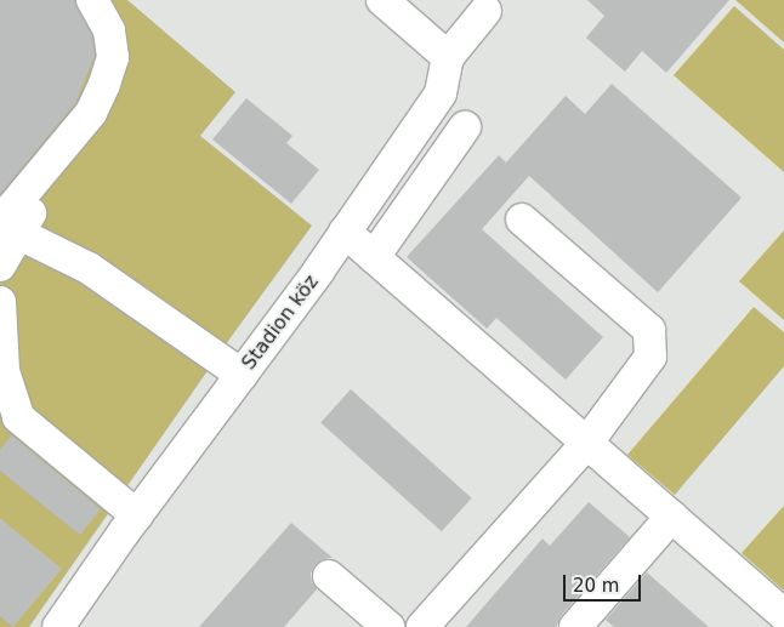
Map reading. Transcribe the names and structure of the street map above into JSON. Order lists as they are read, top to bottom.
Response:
{
  "streets": {
    "street": ["Stadion köz"]
  },
  "scale_bar": "20 m"
}
